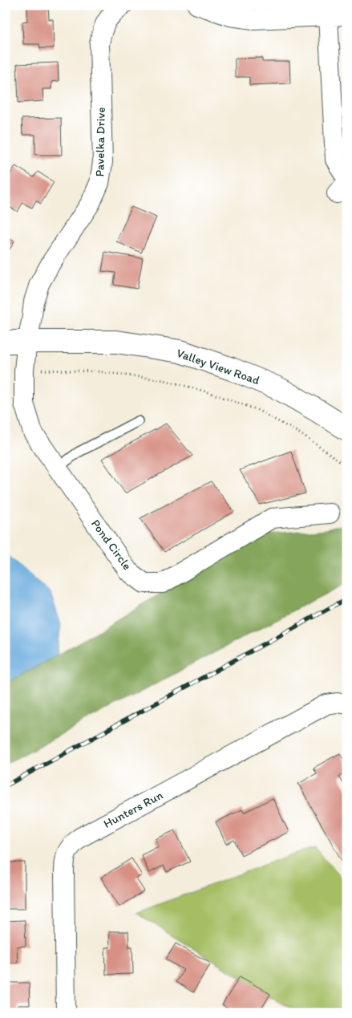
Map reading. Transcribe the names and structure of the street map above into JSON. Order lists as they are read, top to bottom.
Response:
{
  "streets": {
    "street": [
      "Pavelka Drive",
      "Valley View Road",
      "Pond Circle",
      "Hunters Run"
    ]
  },
  "crossings": [
    ["Pavelka Drive", "Valley View Road"],
    ["Pavelka Drive", "Pond Circle"],
    ["Valley View Road", "Pond Circle"]
  ]
}
